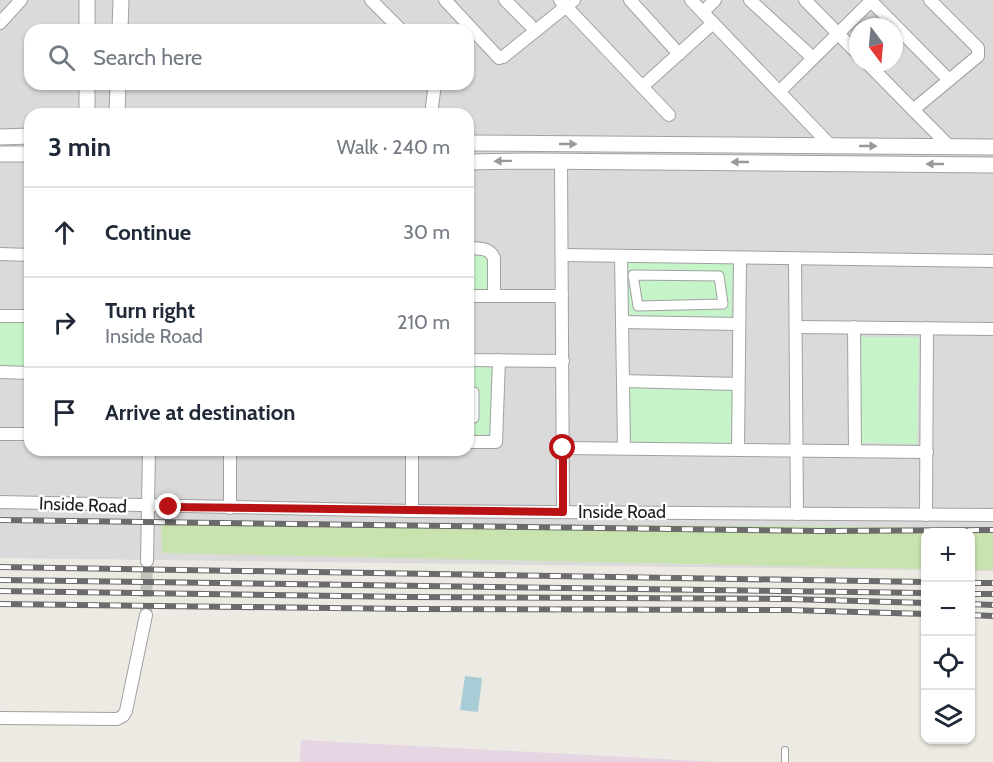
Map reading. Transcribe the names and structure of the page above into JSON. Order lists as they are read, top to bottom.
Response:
{
  "streets": {
    "street": ["Inside Road"]
  },
  "north": "bottom",
  "page": {
    "search": "Search here",
    "heading": ["3 min", "Walk · 240 m"],
    "list": [
      ["Continue", "30 m"],
      ["Turn right", "Inside Road", "210 m"],
      "Arrive at destination"
    ],
    "map_buttons": ["+", "−"]
  }
}
